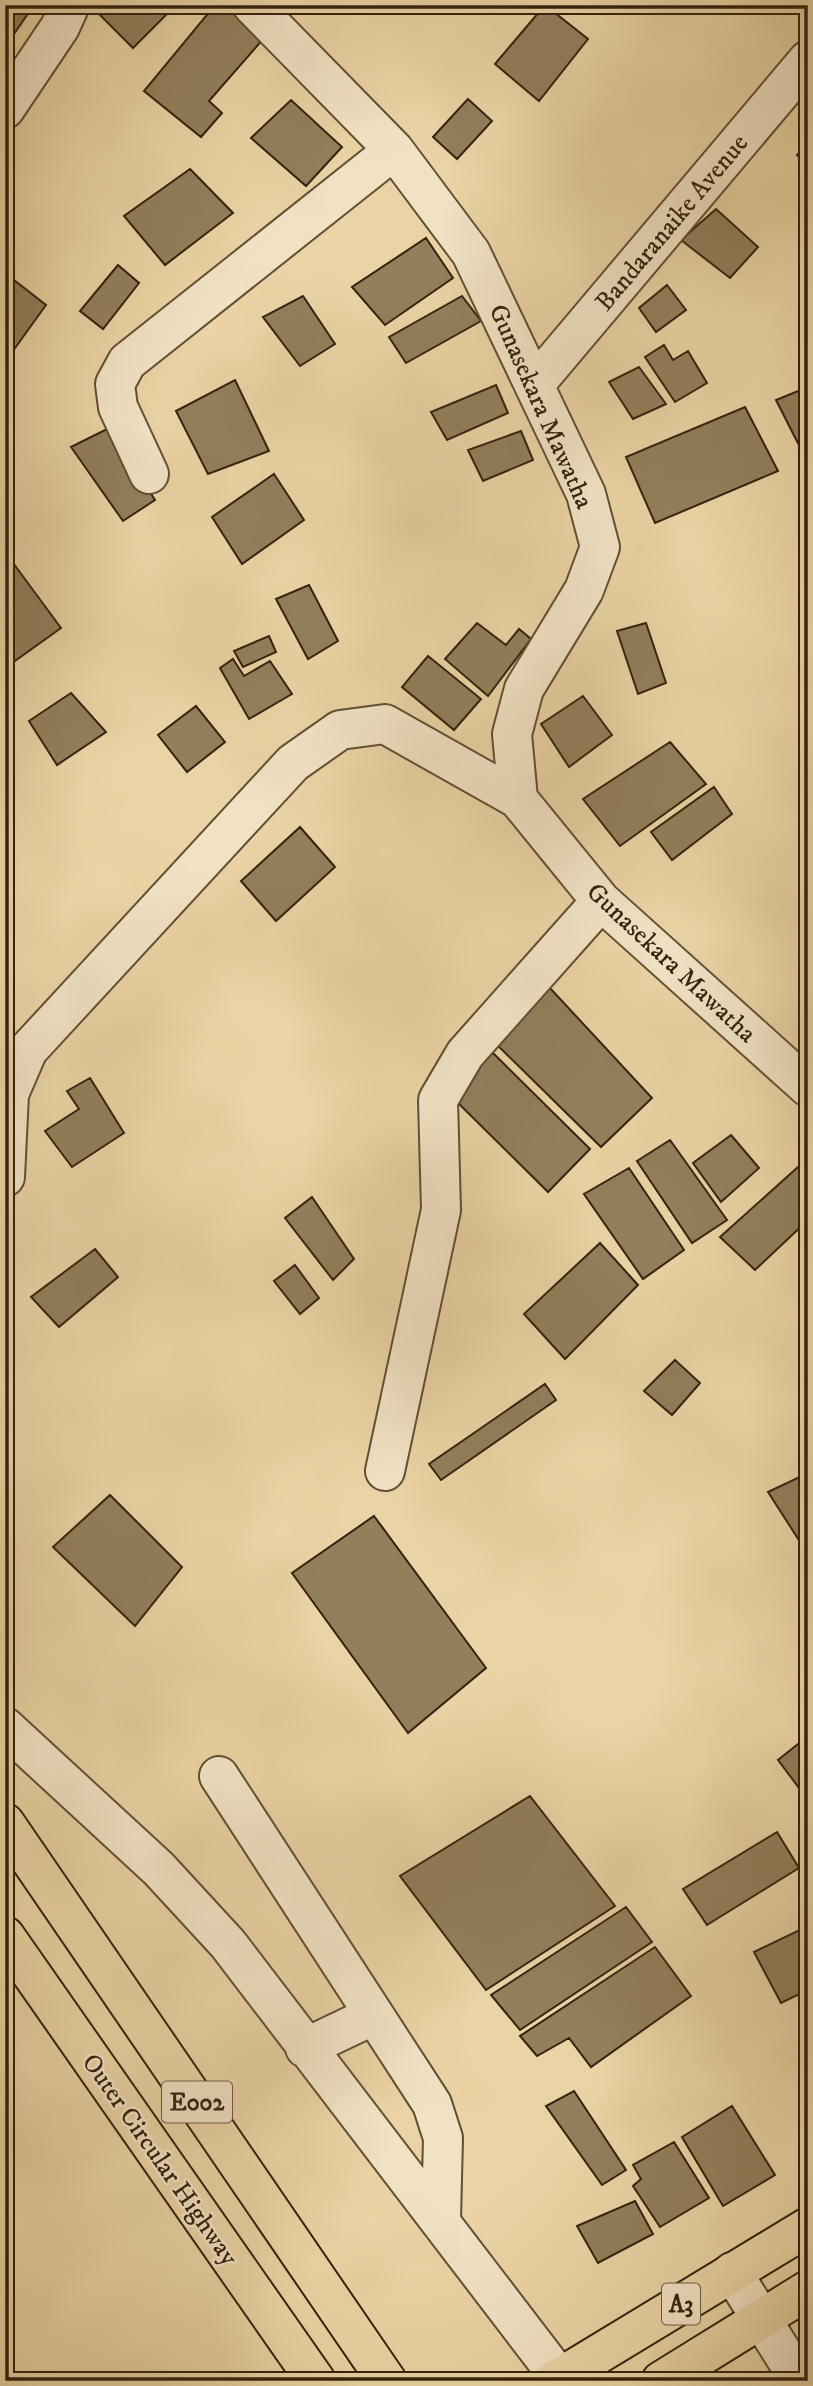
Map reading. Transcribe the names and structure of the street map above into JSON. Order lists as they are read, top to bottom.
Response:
{
  "streets": {
    "highway": ["E002", "Outer Circular Highway", "A3"],
    "street": ["Bandaranaike Avenue", "Gunasekara Mawatha"]
  },
  "crossings": [
    ["Bandaranaike Avenue", "Gunasekara Mawatha"]
  ]
}
